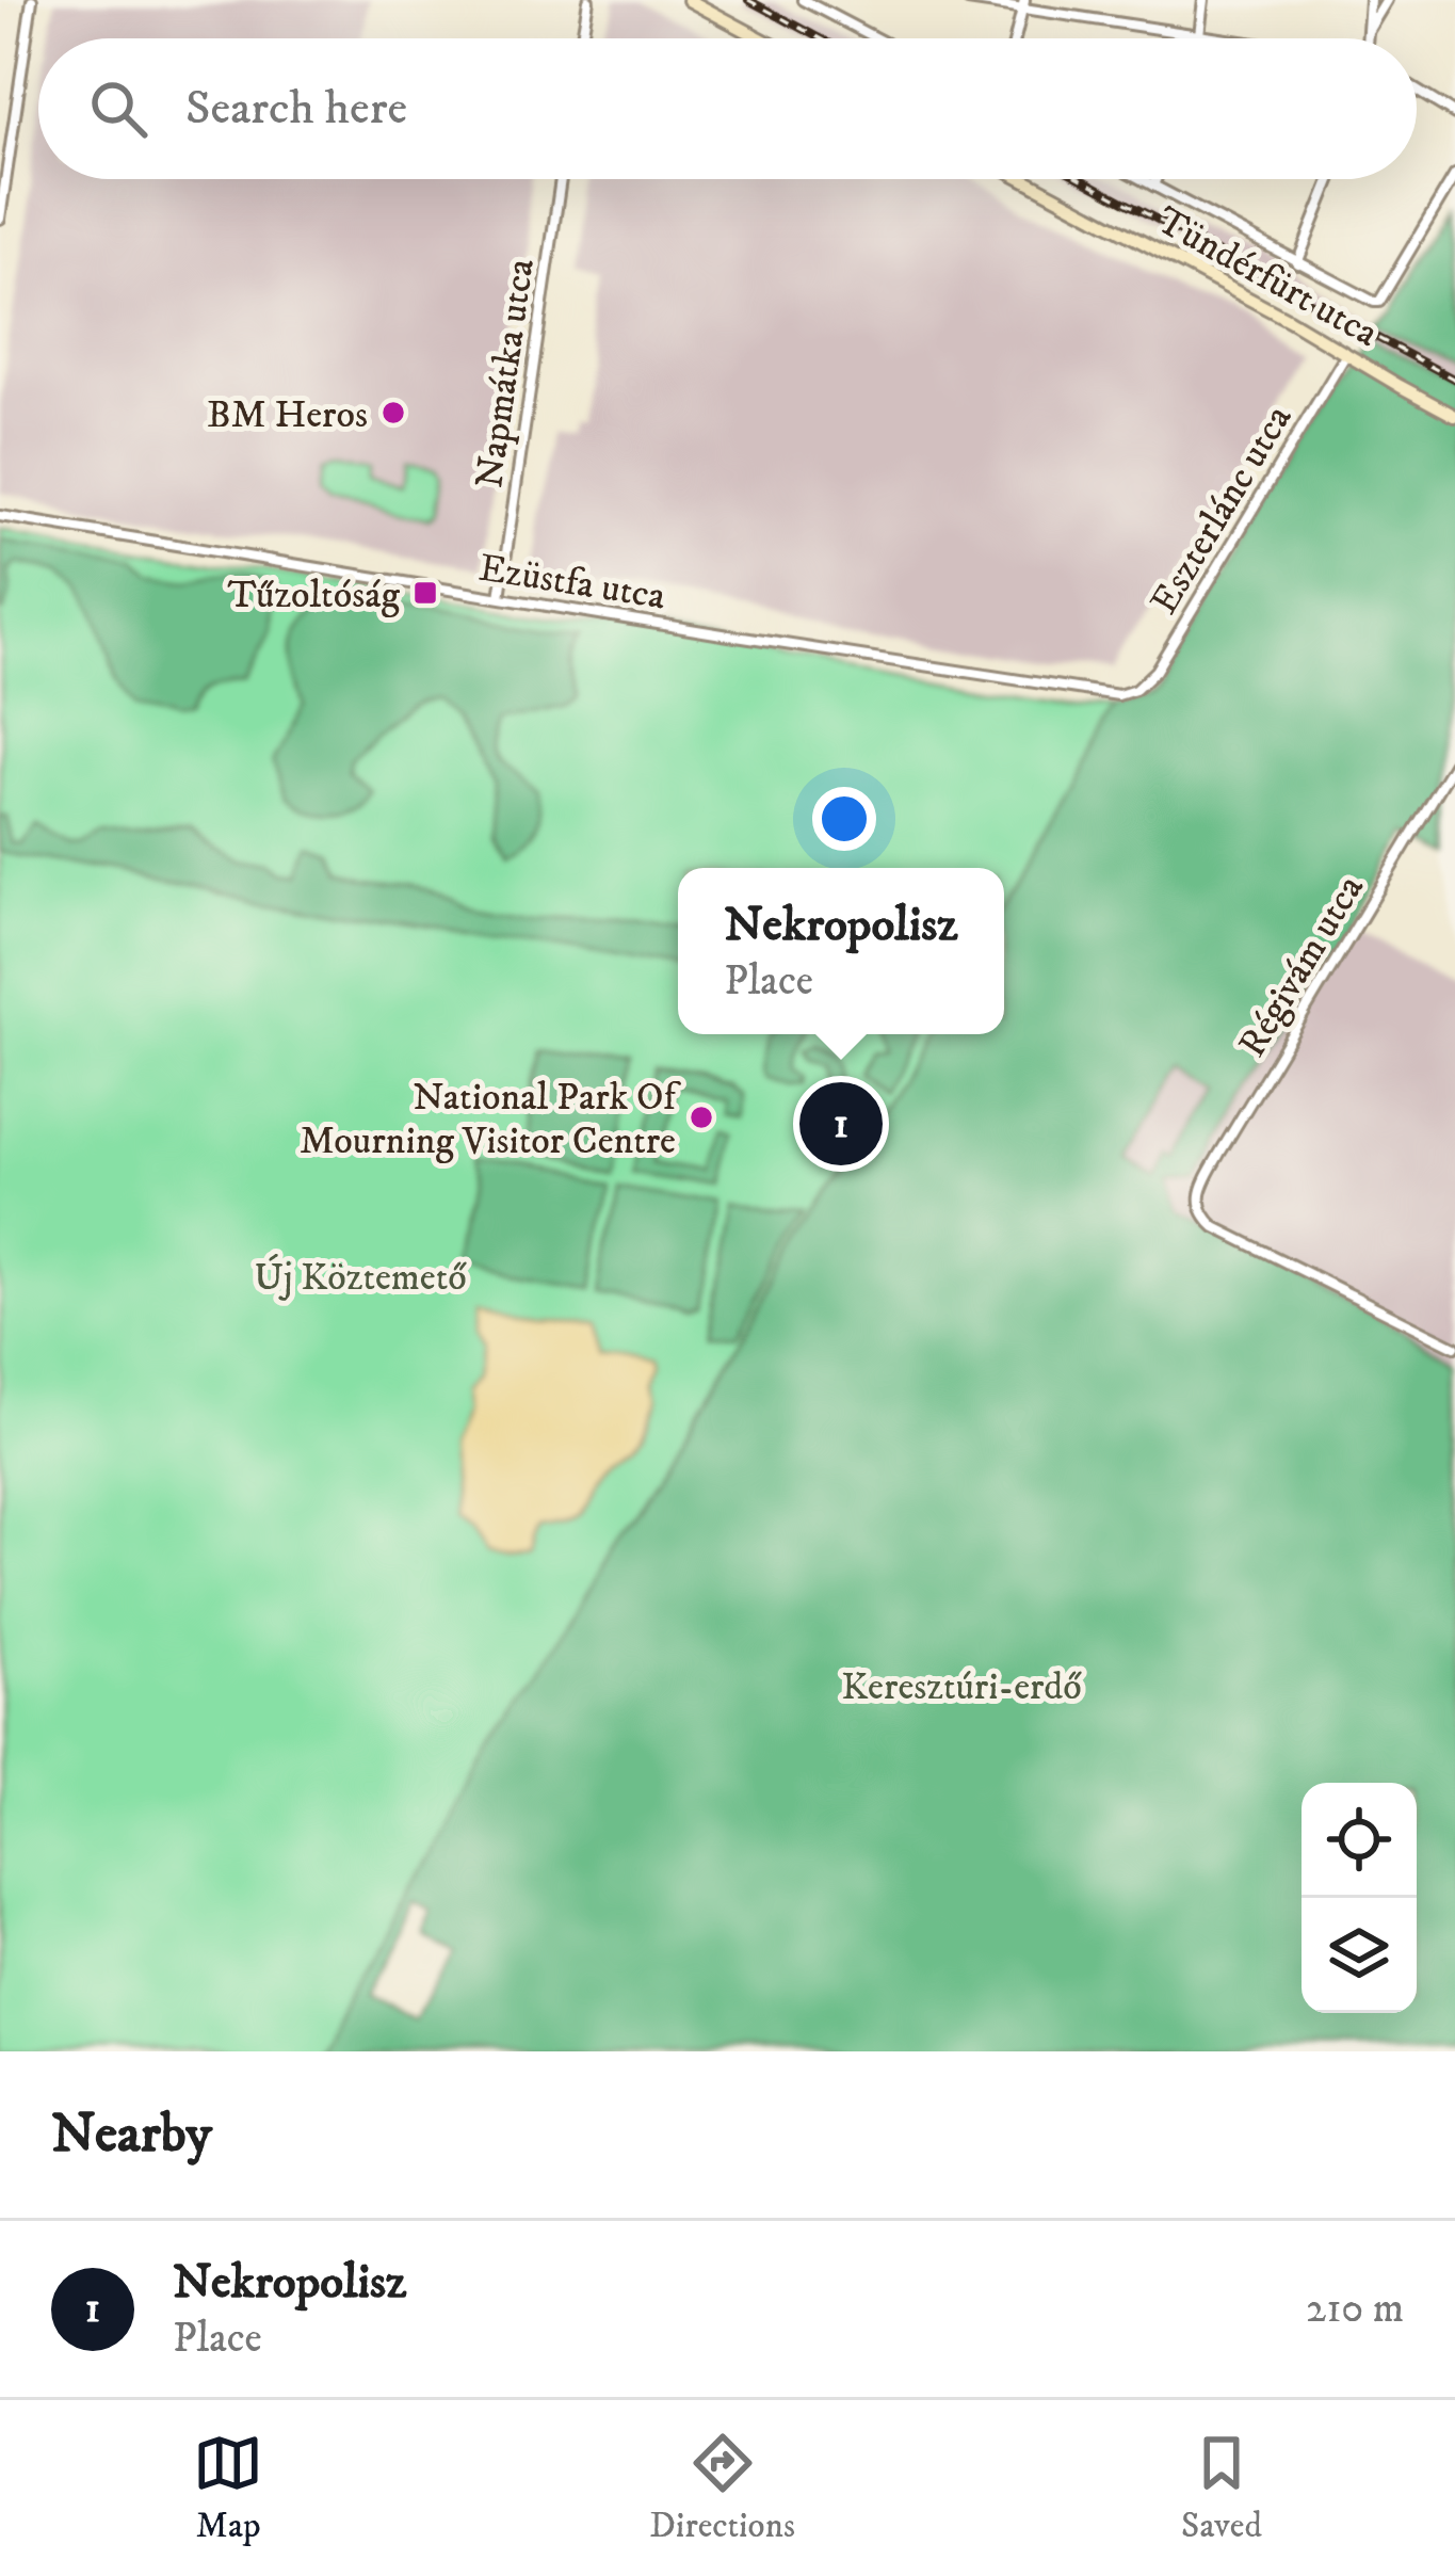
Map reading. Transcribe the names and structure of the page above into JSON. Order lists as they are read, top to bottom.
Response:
{
  "streets": {
    "street": [
      "Tündérfürt utca",
      "Napmátka utca",
      "Eszterlánc utca",
      "Ezüstfa utca",
      "Régivám utca"
    ]
  },
  "crossings": [
    ["Tündérfürt utca", "Eszterlánc utca"],
    ["Napmátka utca", "Ezüstfa utca"],
    ["Eszterlánc utca", "Ezüstfa utca"]
  ],
  "parks": ["Új Köztemető", "Keresztúri-erdő"],
  "places": {
    "other": ["BM Heros", "National Park Of Mourning Visitor Centre"],
    "transit": ["Tűzoltóság"]
  },
  "page": {
    "search": "Search here",
    "popup": ["Nekropolisz", "Place"],
    "pins": "1",
    "heading": "Nearby",
    "list": [
      {
        "mark": "1",
        "name": "Nekropolisz",
        "note": "Place",
        "value": "210 m"
      }
    ],
    "nav": ["Map", "Directions", "Saved"]
  }
}
